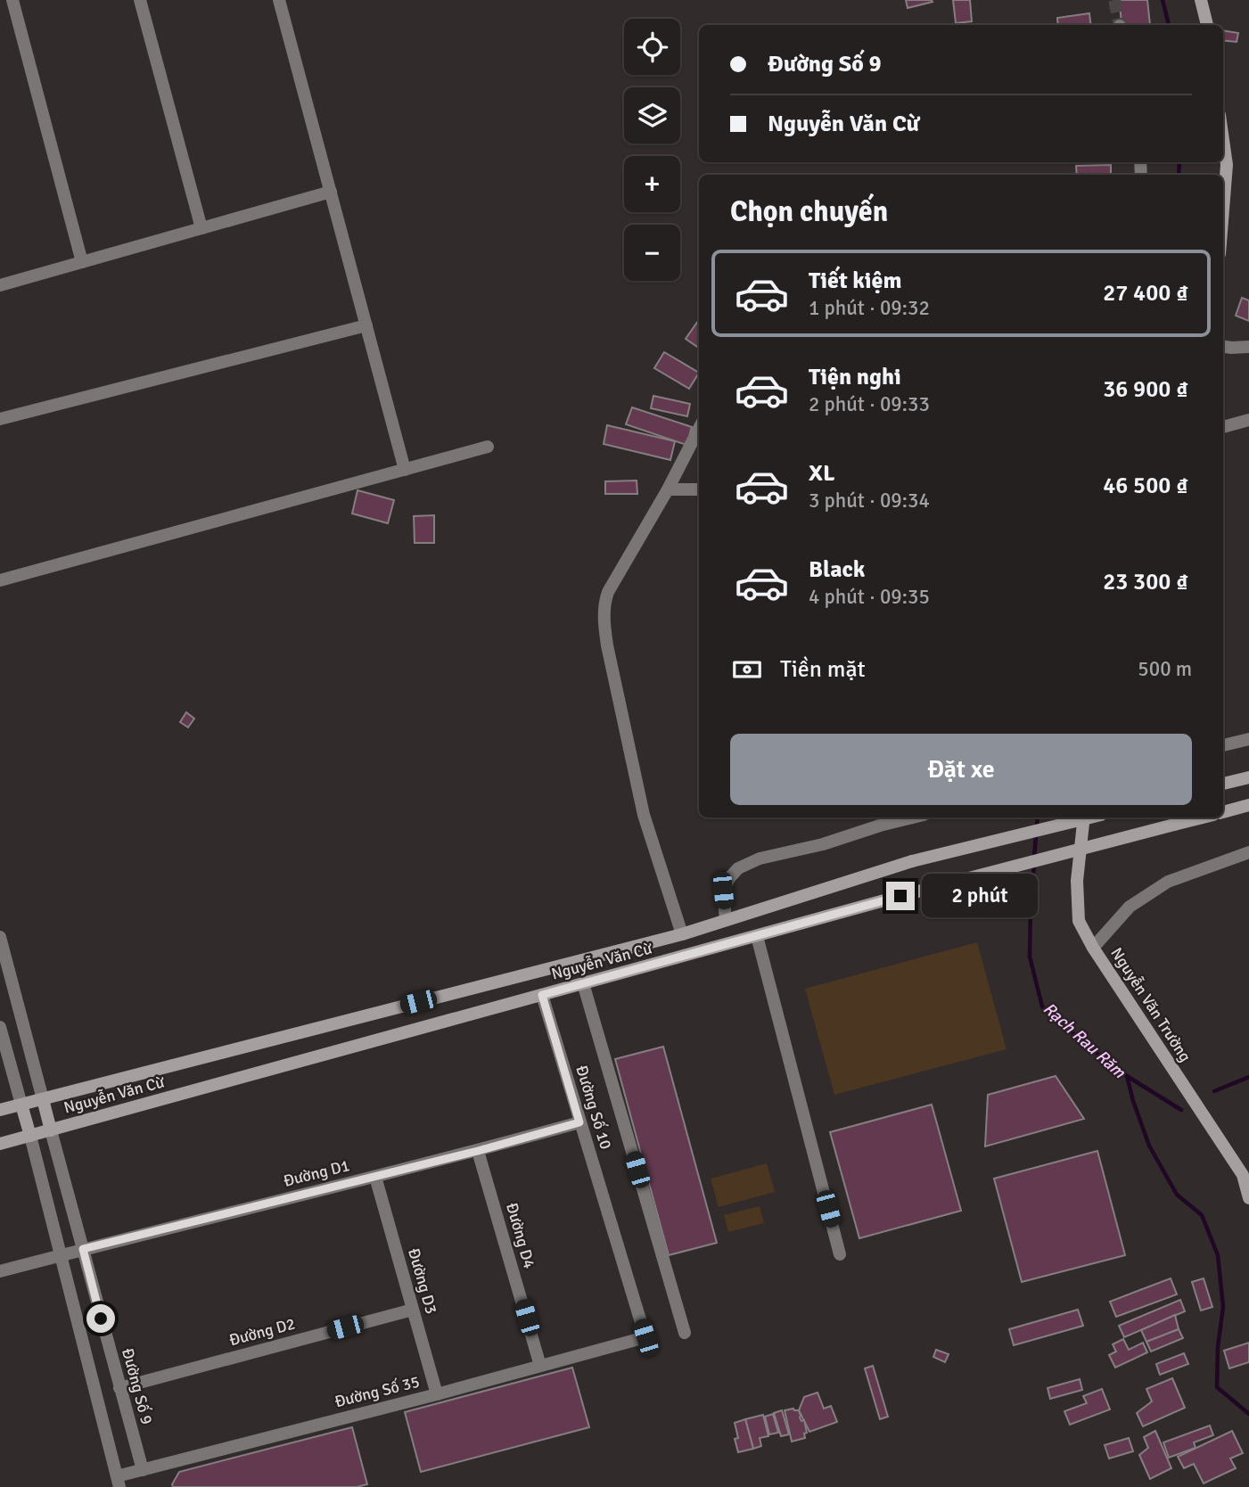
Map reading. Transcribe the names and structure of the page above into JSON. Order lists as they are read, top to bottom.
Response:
{
  "streets": {
    "main road": ["Nguyễn Văn Cừ", "Nguyễn Văn Trường"],
    "street": [
      "Đường Số 10",
      "Đường D1",
      "Đường D4",
      "Đường D3",
      "Đường D2",
      "Đường Số 9",
      "Đường Số 35"
    ]
  },
  "crossings": [
    ["Nguyễn Văn Cừ", "Đường Số 10"],
    ["Nguyễn Văn Cừ", "Đường Số 9"],
    ["Đường Số 10", "Đường D1"],
    ["Đường Số 10", "Đường Số 35"],
    ["Đường D1", "Đường D4"],
    ["Đường D1", "Đường D3"],
    ["Đường D1", "Đường Số 9"],
    ["Đường D4", "Đường Số 35"],
    ["Đường D3", "Đường D2"],
    ["Đường D3", "Đường Số 35"],
    ["Đường D2", "Đường Số 9"],
    ["Đường Số 9", "Đường Số 35"]
  ],
  "water": ["Rạch Rau Răm"],
  "page": {
    "map_buttons": ["+", "−"],
    "banner": ["Đường Số 9", "Nguyễn Văn Cừ"],
    "heading": "Chọn chuyến",
    "list": [
      {
        "name": "Tiết kiệm",
        "note": "1 phút · 09:32",
        "value": "27 400 ₫"
      },
      {
        "name": "Tiện nghi",
        "note": "2 phút · 09:33",
        "value": "36 900 ₫"
      },
      {
        "name": "XL",
        "note": "3 phút · 09:34",
        "value": "46 500 ₫"
      },
      {
        "name": "Black",
        "note": "4 phút · 09:35",
        "value": "23 300 ₫"
      }
    ],
    "pay": ["Tiền mặt", "500 m"],
    "buttons": "Đặt xe",
    "bubble": "2 phút"
  }
}
